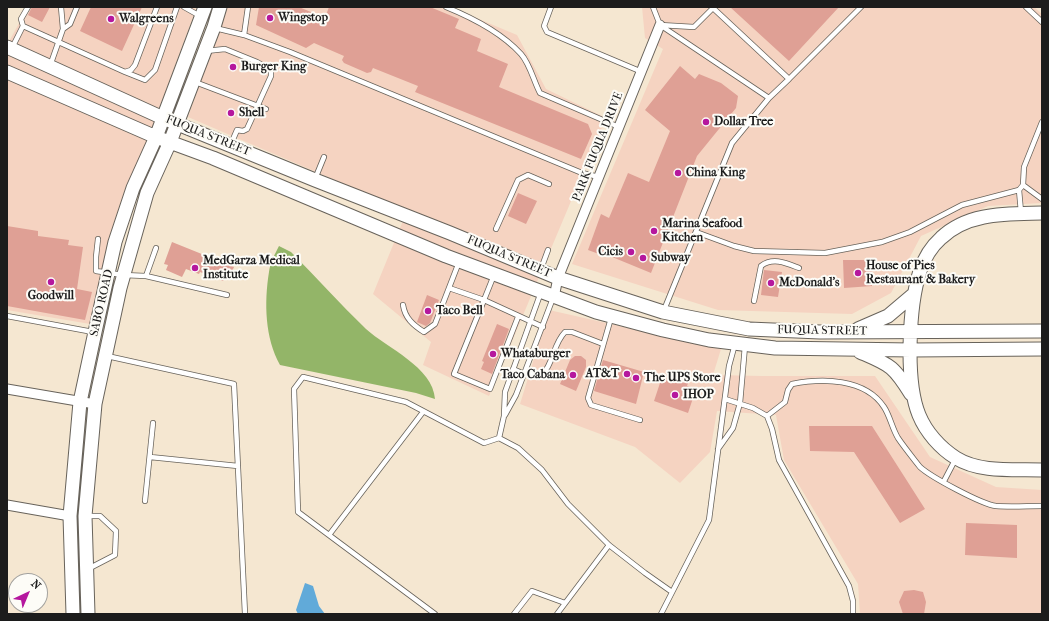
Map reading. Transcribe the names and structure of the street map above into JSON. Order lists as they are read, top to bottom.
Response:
{
  "streets": {
    "main road": ["FUQUA STREET", "SABO ROAD"],
    "street": ["PARK FUQUA DRIVE"]
  },
  "crossings": [
    ["FUQUA STREET", "PARK FUQUA DRIVE"],
    ["FUQUA STREET", "SABO ROAD"]
  ],
  "places": [
    "Wingstop",
    "Walgreens",
    "Burger King",
    "Shell",
    "Dollar Tree",
    "China King",
    "Marina Seafood Kitchen",
    "Cicis",
    "Subway",
    "MedGarza Medical Institute",
    "House of Pies Restaurant & Bakery",
    "Goodwill",
    "McDonald's",
    "Taco Bell",
    "Whataburger",
    "AT&T",
    "Taco Cabana",
    "The UPS Store",
    "IHOP"
  ],
  "north": "top right"
}
